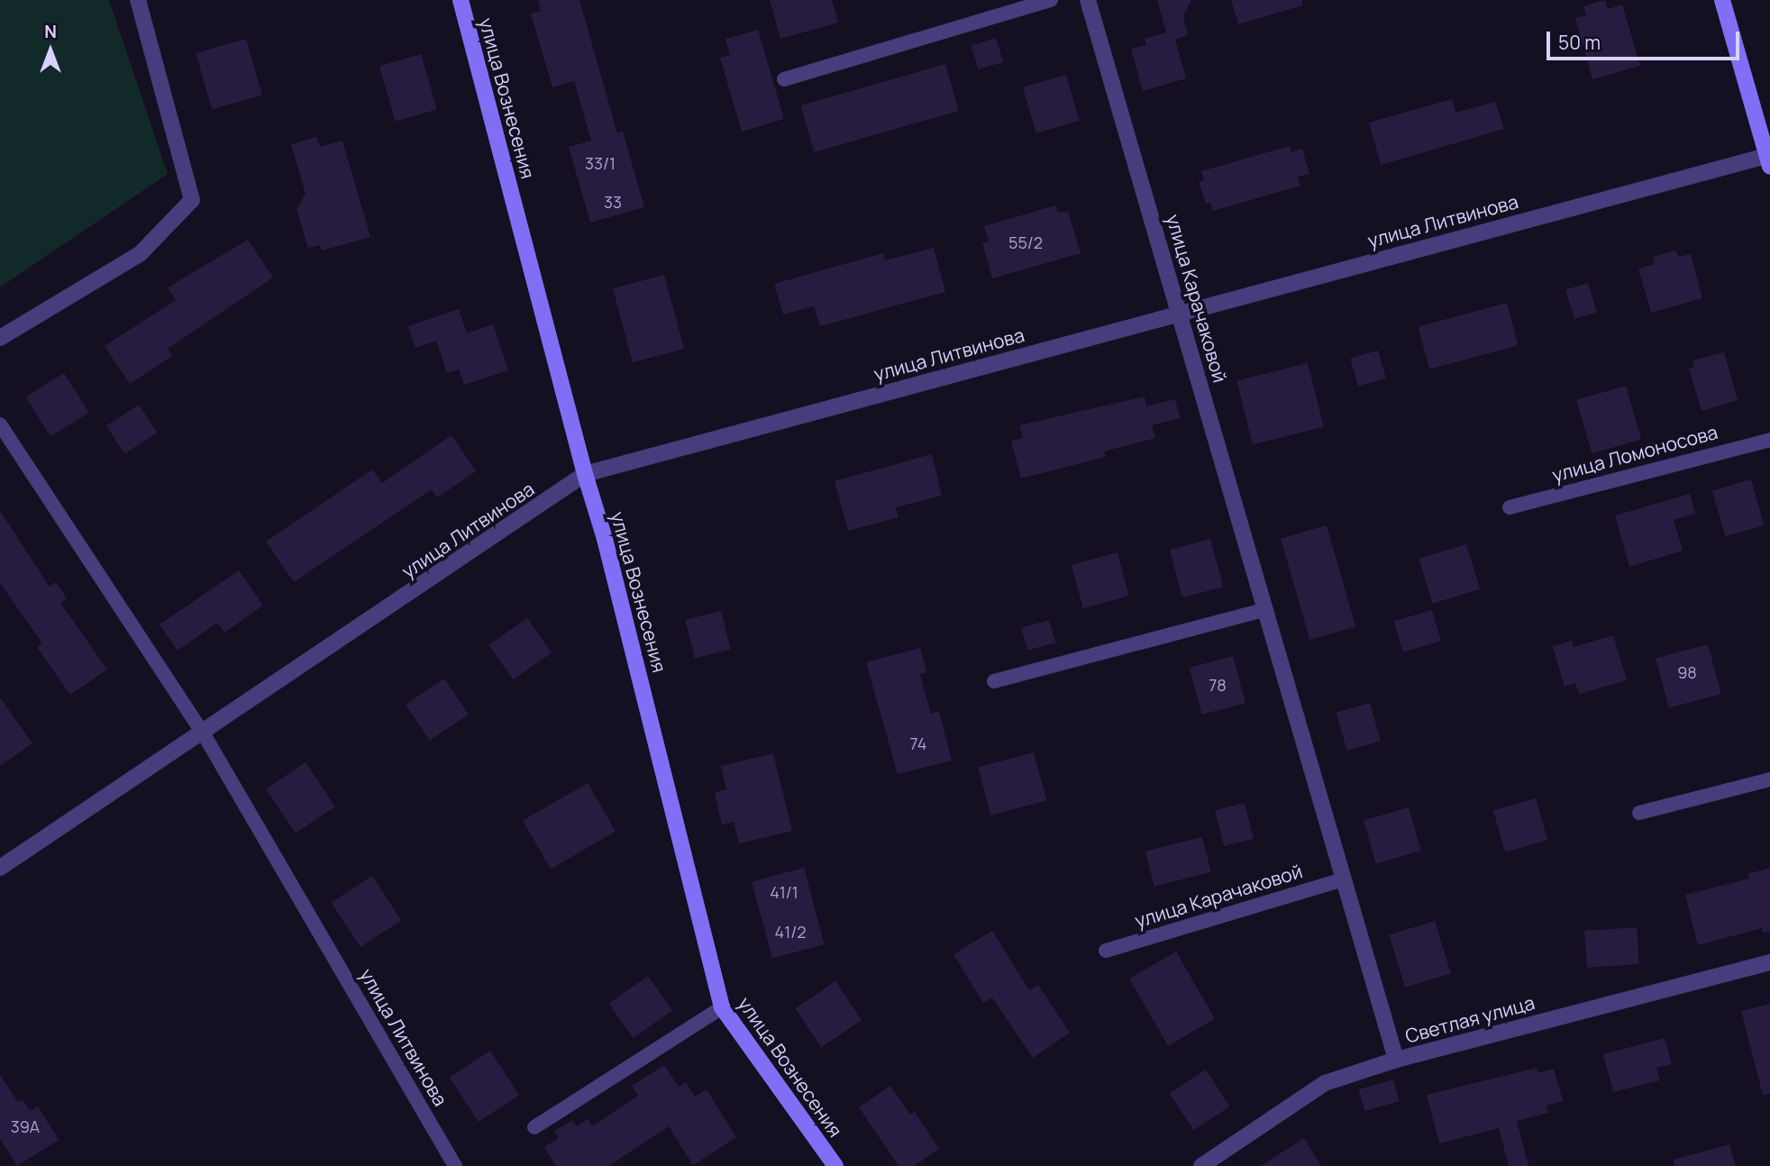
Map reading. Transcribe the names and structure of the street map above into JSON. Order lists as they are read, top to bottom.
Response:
{
  "streets": {
    "street": [
      "улица Вознесения",
      "улица Литвинова",
      "улица Карачаковой",
      "Светлая улица"
    ],
    "lane": ["улица Ломоносова"]
  },
  "crossings": [
    ["улица Вознесения", "улица Литвинова"],
    ["улица Литвинова", "улица Карачаковой"],
    ["улица Карачаковой", "Светлая улица"]
  ],
  "house_numbers": [
    "33/1",
    "33",
    "55/2",
    "98",
    "78",
    "74",
    "41/1",
    "41/2",
    "39А"
  ],
  "scale_bar": "50 m",
  "north": "top"
}
